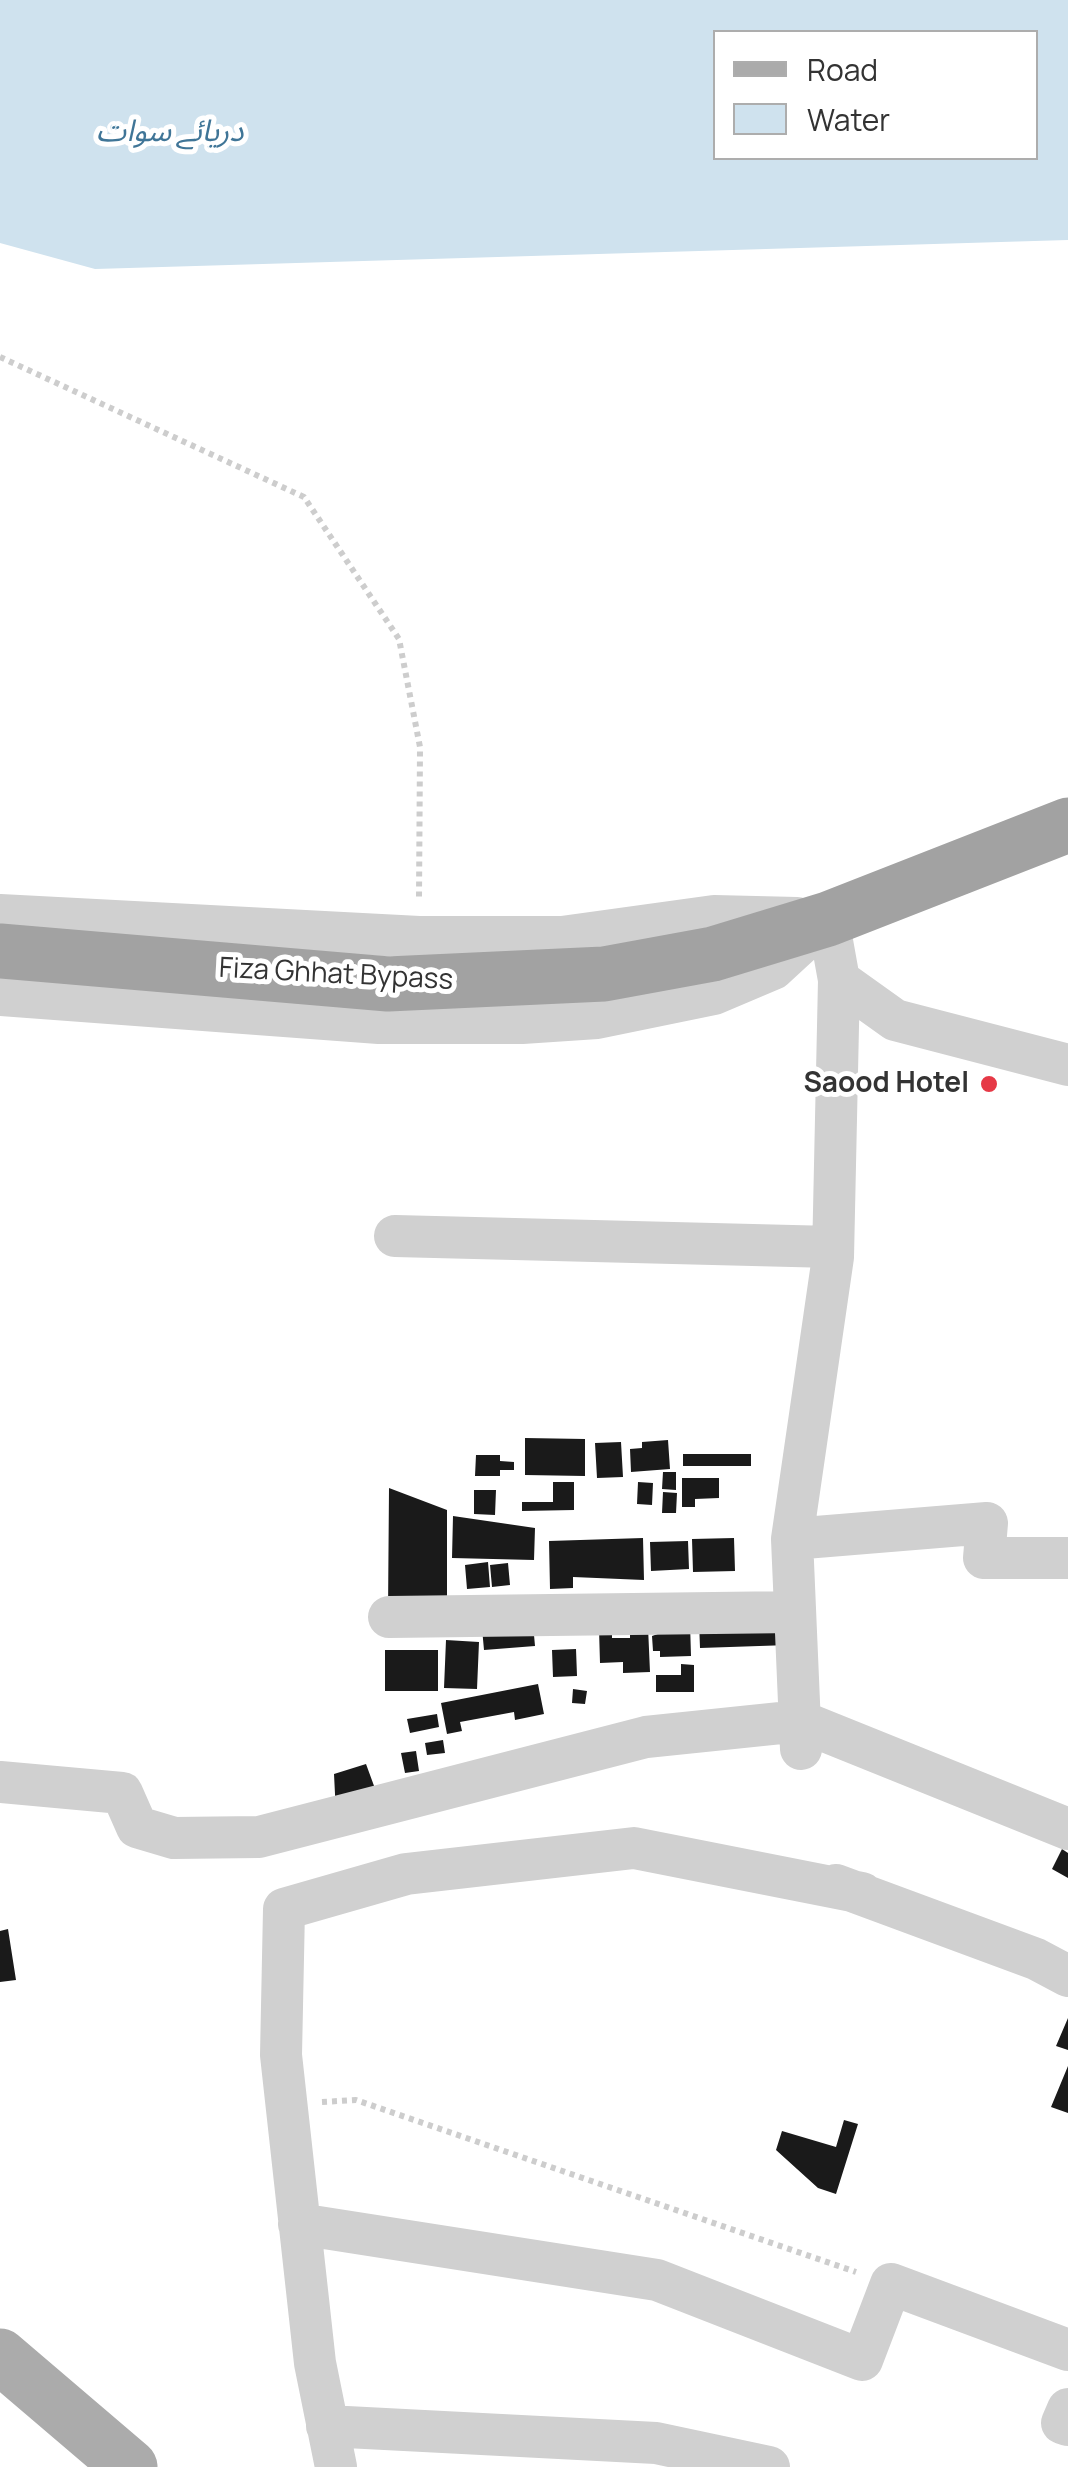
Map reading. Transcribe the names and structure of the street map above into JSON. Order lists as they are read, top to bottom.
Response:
{
  "streets": {
    "highway": ["Fiza Ghhat Bypass"]
  },
  "water": ["دریائے سوات"],
  "places": ["Saood Hotel"],
  "legend": ["Road", "Water"]
}
